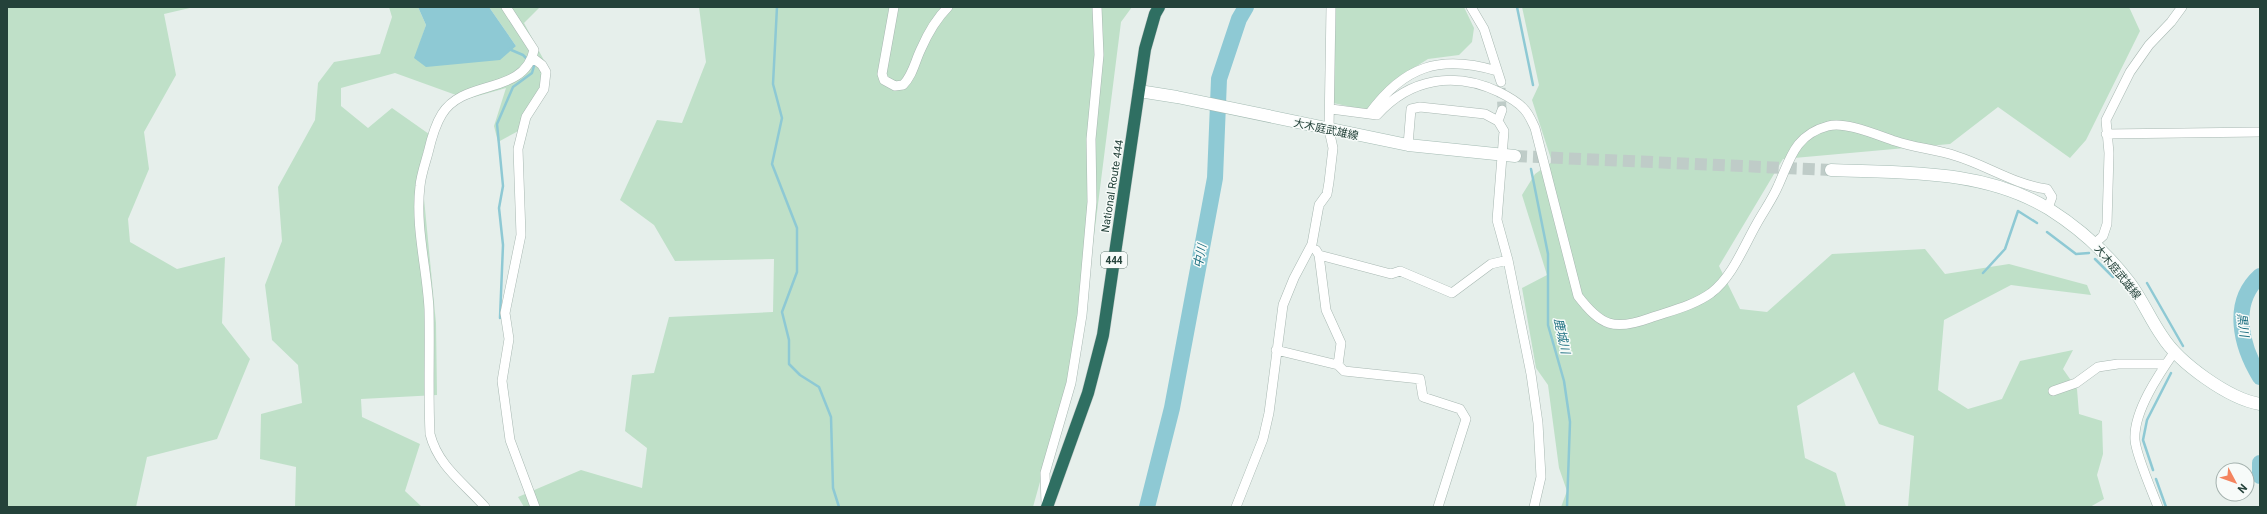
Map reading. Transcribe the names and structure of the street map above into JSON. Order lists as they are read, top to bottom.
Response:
{
  "streets": {
    "highway": ["National Route 444", "444"],
    "main road": ["大木庭武雄線"]
  },
  "crossings": [
    ["大木庭武雄線", "National Route 444"]
  ],
  "water": ["中川", "黒川", "鹿城川"],
  "north": "bottom right"
}
